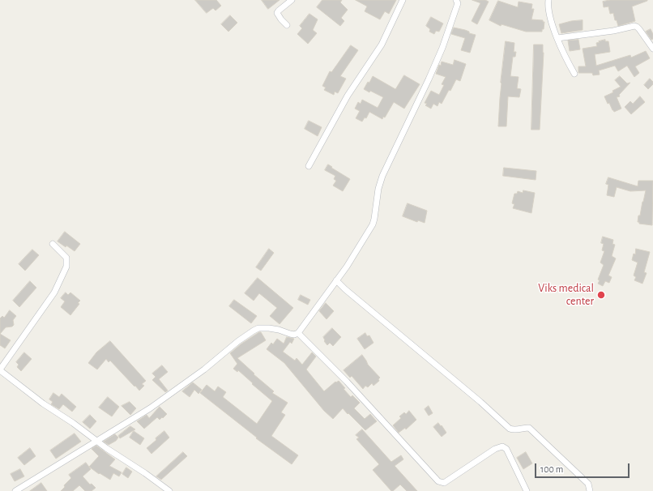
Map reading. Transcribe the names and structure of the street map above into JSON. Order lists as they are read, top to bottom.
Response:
{
  "places": ["Viks medical center"],
  "scale_bar": "100 m"
}
